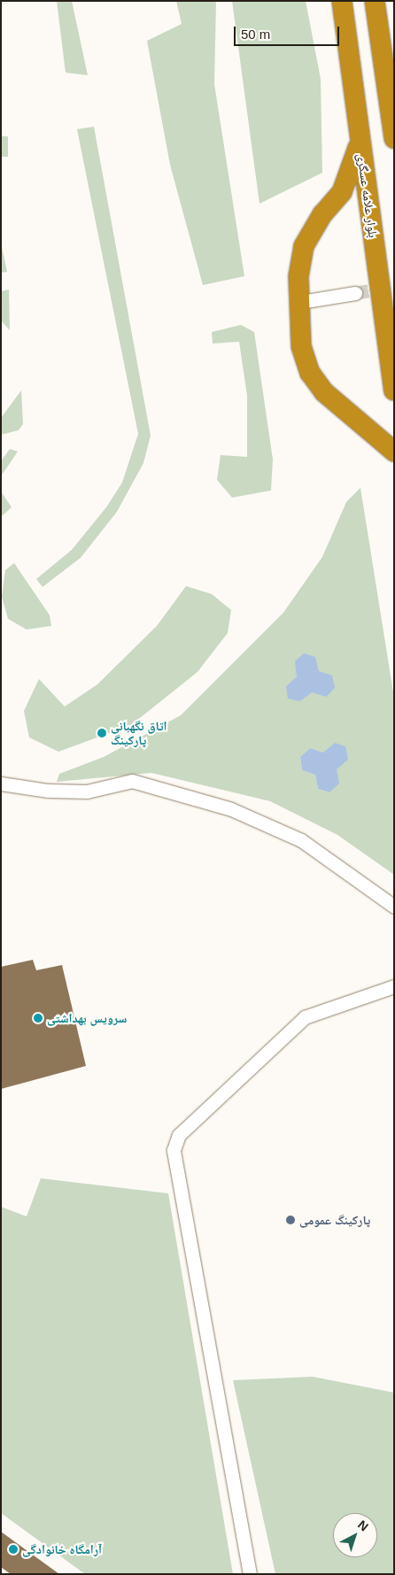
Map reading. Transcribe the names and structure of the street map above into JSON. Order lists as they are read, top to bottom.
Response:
{
  "streets": {
    "highway": ["بلوار علامه عسگری"]
  },
  "places": [
    "اتاق نگهبانی پارکینگ",
    "سرویس بهداشتی",
    "پارکینگ عمومی",
    "آرامگاه خانوادگی"
  ],
  "scale_bar": "50 m",
  "north": "top right"
}
